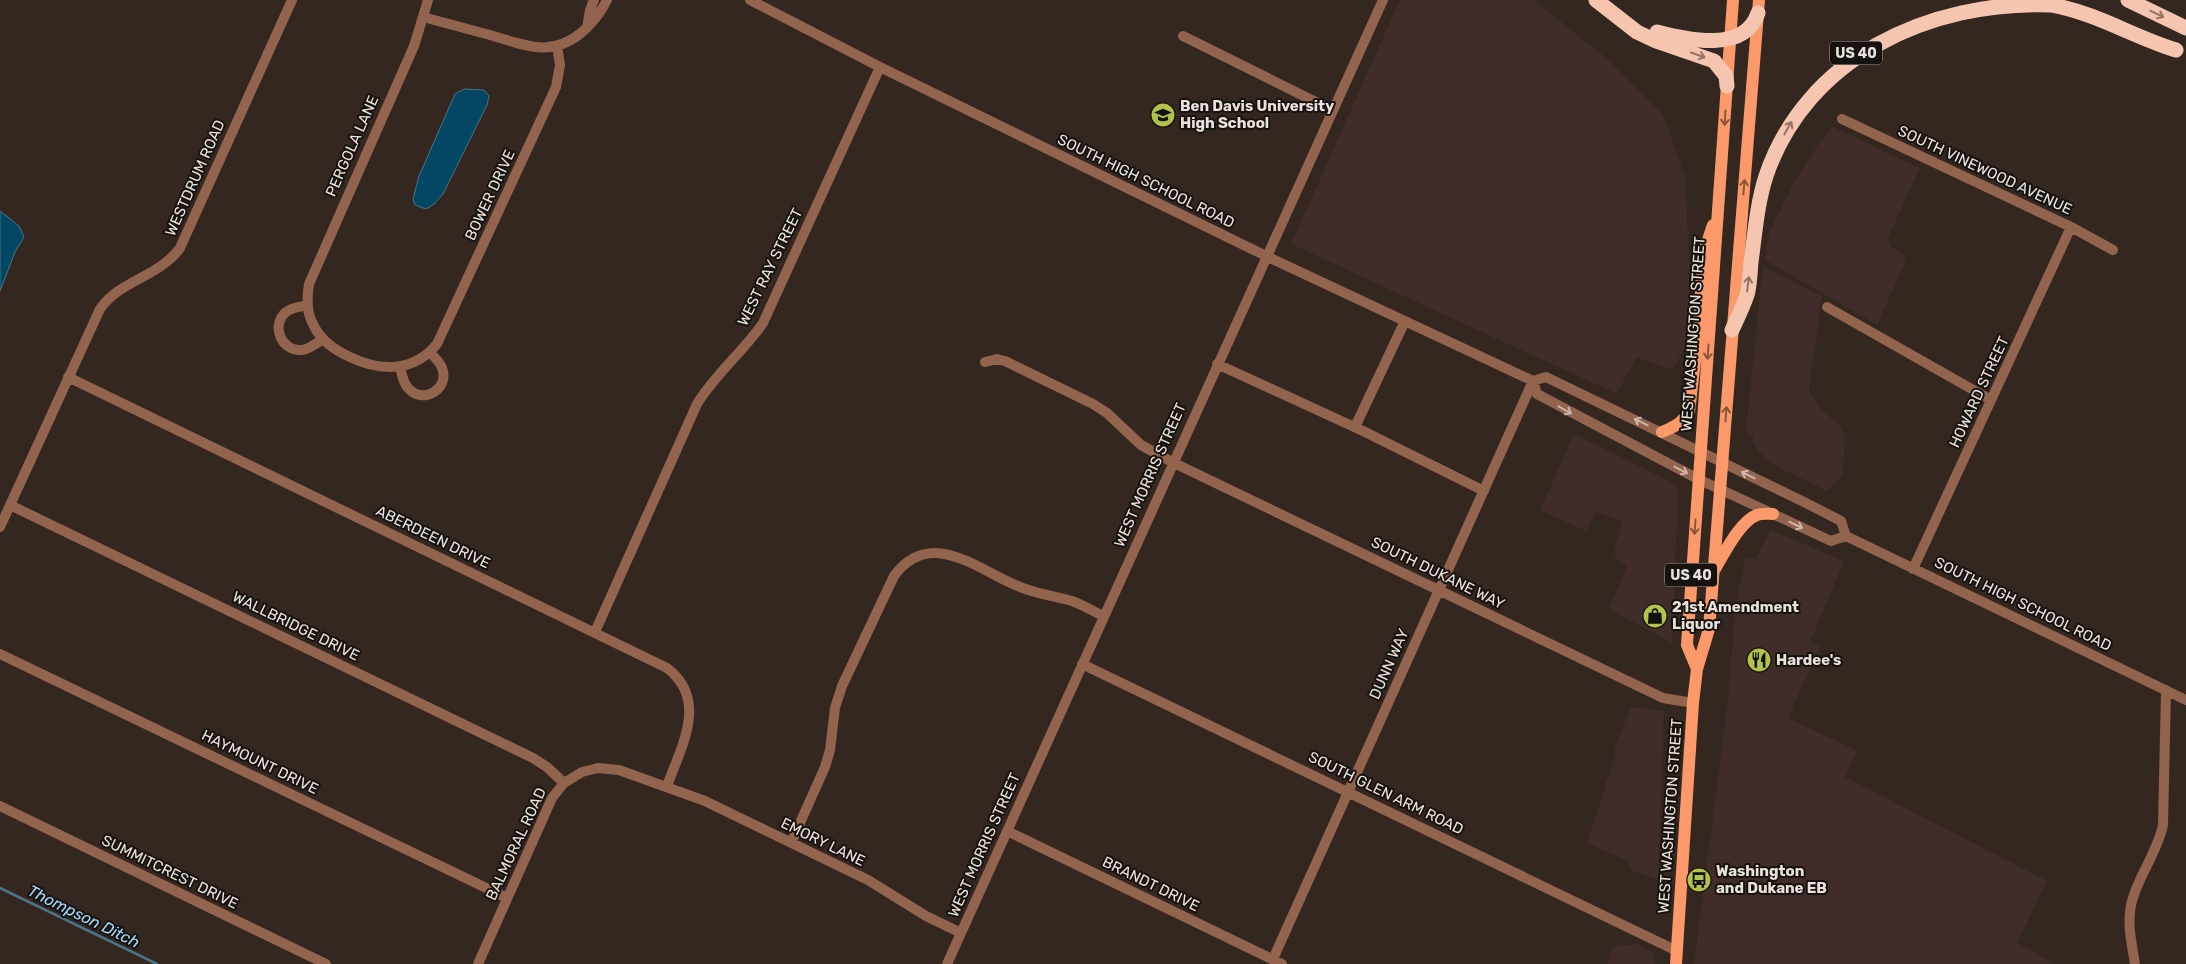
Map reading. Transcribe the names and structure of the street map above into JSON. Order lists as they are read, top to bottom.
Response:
{
  "streets": {
    "highway": ["US 40"],
    "main road": ["WEST WASHINGTON STREET"],
    "street": [
      "PERGOLA LANE",
      "SOUTH VINEWOOD AVENUE",
      "WESTDRUM ROAD",
      "SOUTH HIGH SCHOOL ROAD",
      "BOWER DRIVE",
      "WEST RAY STREET",
      "HOWARD STREET",
      "WEST MORRIS STREET",
      "ABERDEEN DRIVE",
      "SOUTH DUKANE WAY",
      "WALLBRIDGE DRIVE",
      "DUNN WAY",
      "HAYMOUNT DRIVE",
      "SOUTH GLEN ARM ROAD",
      "EMORY LANE",
      "BALMORAL ROAD",
      "SUMMITCREST DRIVE",
      "BRANDT DRIVE"
    ]
  },
  "crossings": [
    ["US 40", "WEST WASHINGTON STREET"],
    ["PERGOLA LANE", "BOWER DRIVE"],
    ["SOUTH VINEWOOD AVENUE", "HOWARD STREET"],
    ["WESTDRUM ROAD", "ABERDEEN DRIVE"],
    ["WESTDRUM ROAD", "WALLBRIDGE DRIVE"],
    ["SOUTH HIGH SCHOOL ROAD", "WEST RAY STREET"],
    ["SOUTH HIGH SCHOOL ROAD", "WEST WASHINGTON STREET"],
    ["SOUTH HIGH SCHOOL ROAD", "HOWARD STREET"],
    ["SOUTH HIGH SCHOOL ROAD", "WEST MORRIS STREET"],
    ["SOUTH HIGH SCHOOL ROAD", "DUNN WAY"],
    ["WEST RAY STREET", "ABERDEEN DRIVE"],
    ["WEST WASHINGTON STREET", "SOUTH DUKANE WAY"],
    ["WEST WASHINGTON STREET", "SOUTH GLEN ARM ROAD"],
    ["WEST MORRIS STREET", "SOUTH DUKANE WAY"],
    ["WEST MORRIS STREET", "SOUTH GLEN ARM ROAD"],
    ["WEST MORRIS STREET", "EMORY LANE"],
    ["WEST MORRIS STREET", "BRANDT DRIVE"],
    ["ABERDEEN DRIVE", "EMORY LANE"],
    ["ABERDEEN DRIVE", "BALMORAL ROAD"],
    ["SOUTH DUKANE WAY", "DUNN WAY"],
    ["WALLBRIDGE DRIVE", "BALMORAL ROAD"],
    ["DUNN WAY", "SOUTH GLEN ARM ROAD"],
    ["DUNN WAY", "BRANDT DRIVE"],
    ["HAYMOUNT DRIVE", "BALMORAL ROAD"],
    ["EMORY LANE", "BALMORAL ROAD"]
  ],
  "water": ["Thompson Ditch"],
  "places": {
    "school or university": ["Ben Davis University High School"],
    "shop": ["21st Amendment Liquor"],
    "restaurant": ["Hardee's"],
    "bus stop": ["Washington and Dukane EB"]
  }
}
